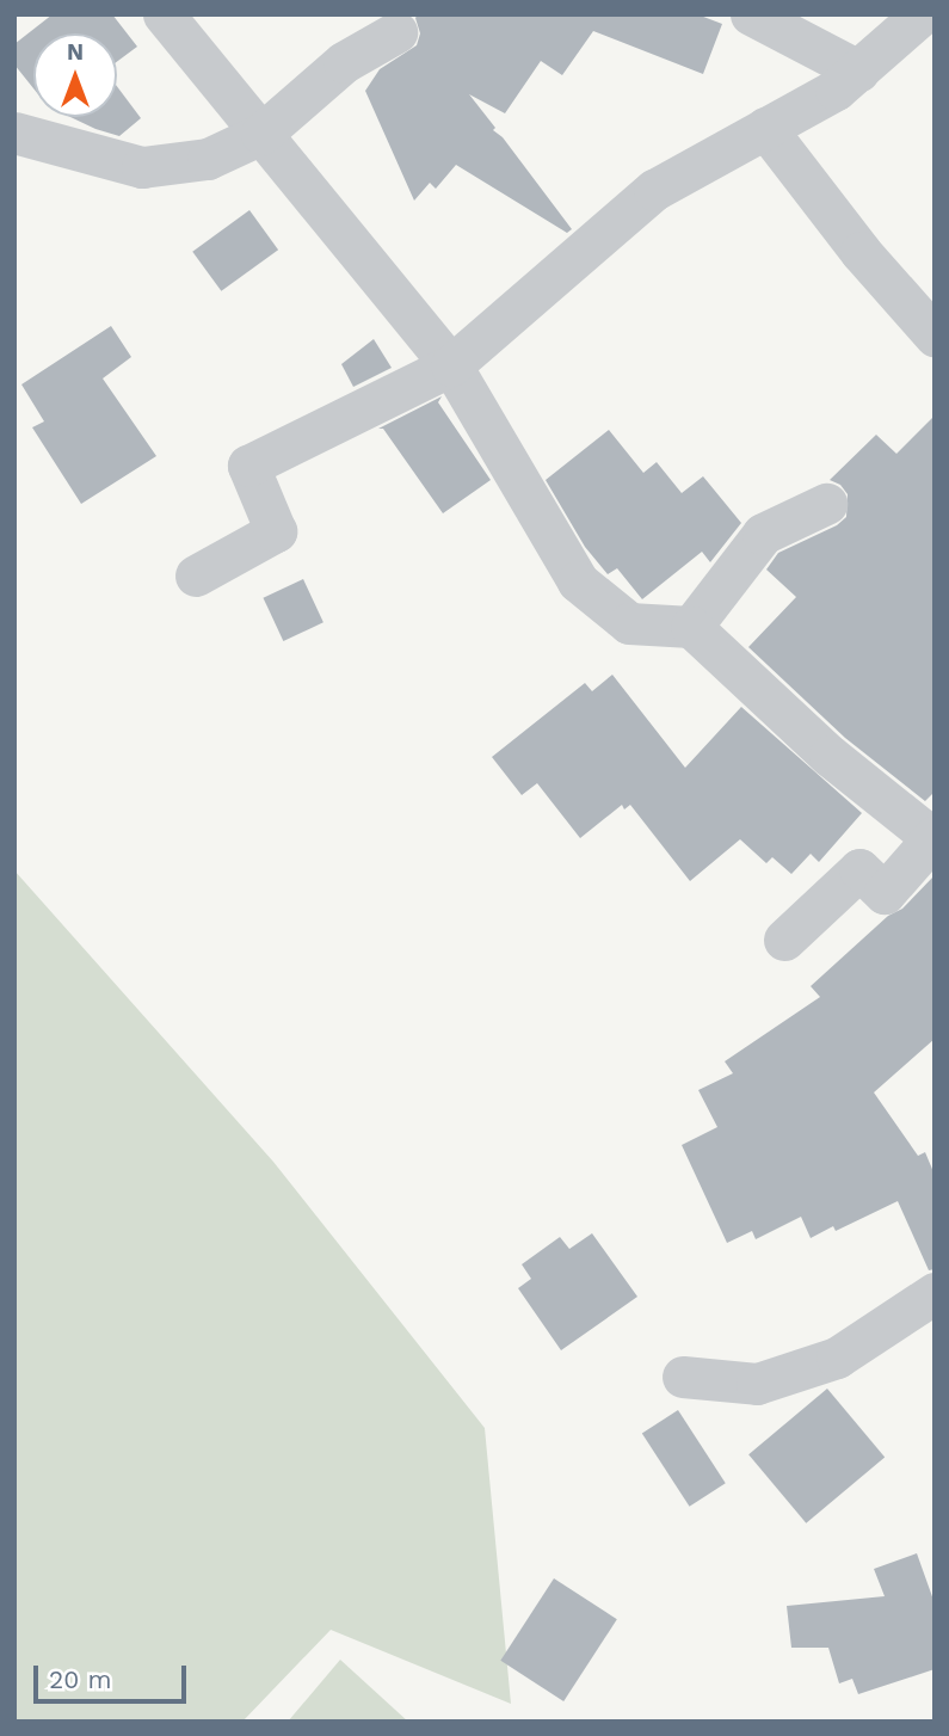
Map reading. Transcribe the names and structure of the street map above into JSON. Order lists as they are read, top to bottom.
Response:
{
  "scale_bar": "20 m",
  "north": "top"
}
